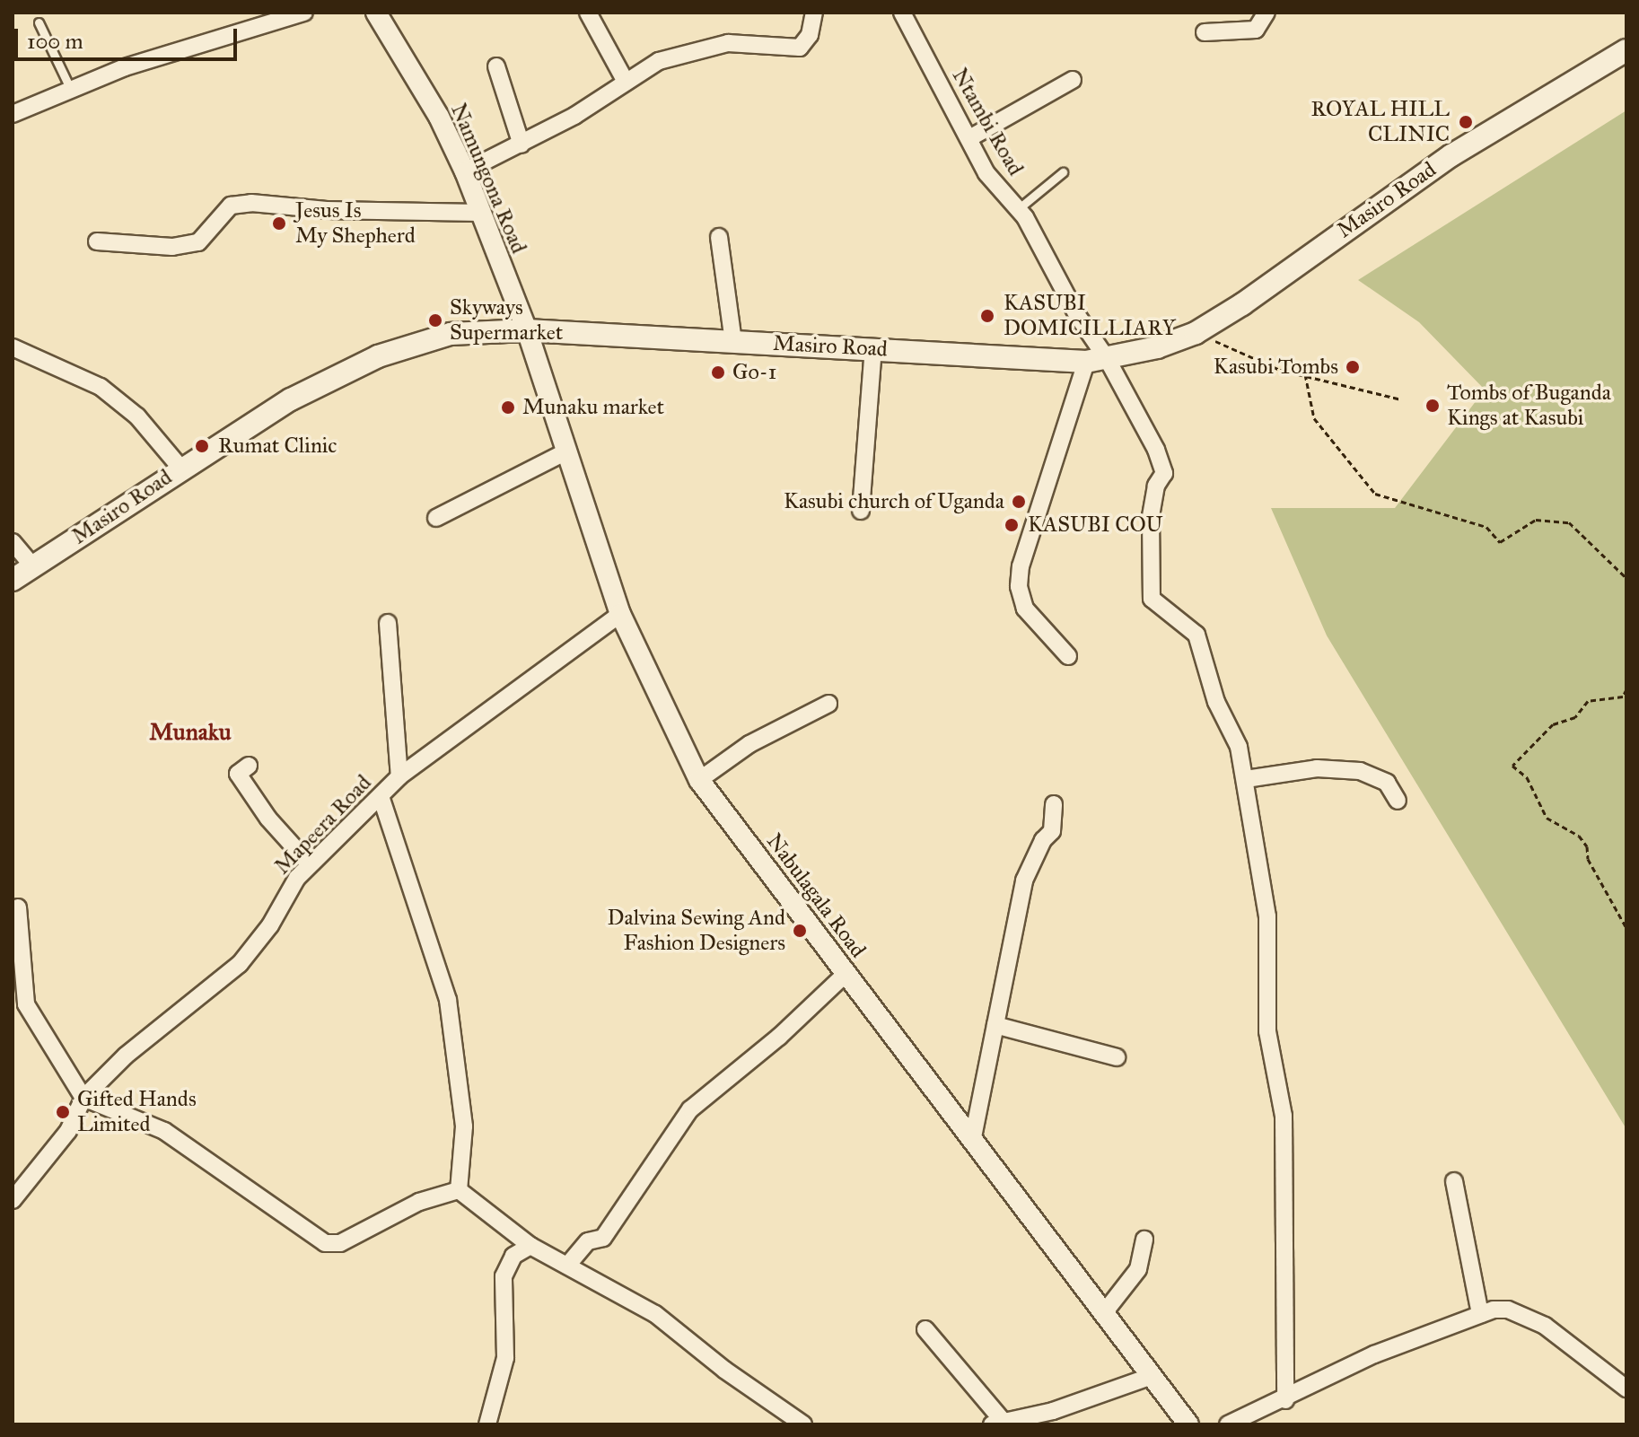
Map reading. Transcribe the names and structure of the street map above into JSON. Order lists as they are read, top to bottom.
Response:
{
  "streets": {
    "main road": ["Masiro Road"],
    "street": [
      "Ntambi Road",
      "Namungona Road",
      "Mapeera Road",
      "Nabulagala Road"
    ]
  },
  "crossings": [
    ["Ntambi Road", "Masiro Road"],
    ["Namungona Road", "Masiro Road"],
    ["Namungona Road", "Nabulagala Road"],
    ["Masiro Road", "Nabulagala Road"],
    ["Mapeera Road", "Nabulagala Road"]
  ],
  "districts": ["Munaku"],
  "places": [
    "ROYAL HILL CLINIC",
    "Jesus Is My Shepherd",
    "KASUBI DOMICILLIARY",
    "Skyways Supermarket",
    "Kasubi Tombs",
    "Go-1",
    "Tombs of Buganda Kings at Kasubi",
    "Munaku market",
    "Rumat Clinic",
    "Kasubi church of Uganda",
    "KASUBI COU",
    "Dalvina Sewing And Fashion Designers",
    "Gifted Hands Limited"
  ],
  "scale_bar": "100 m"
}
